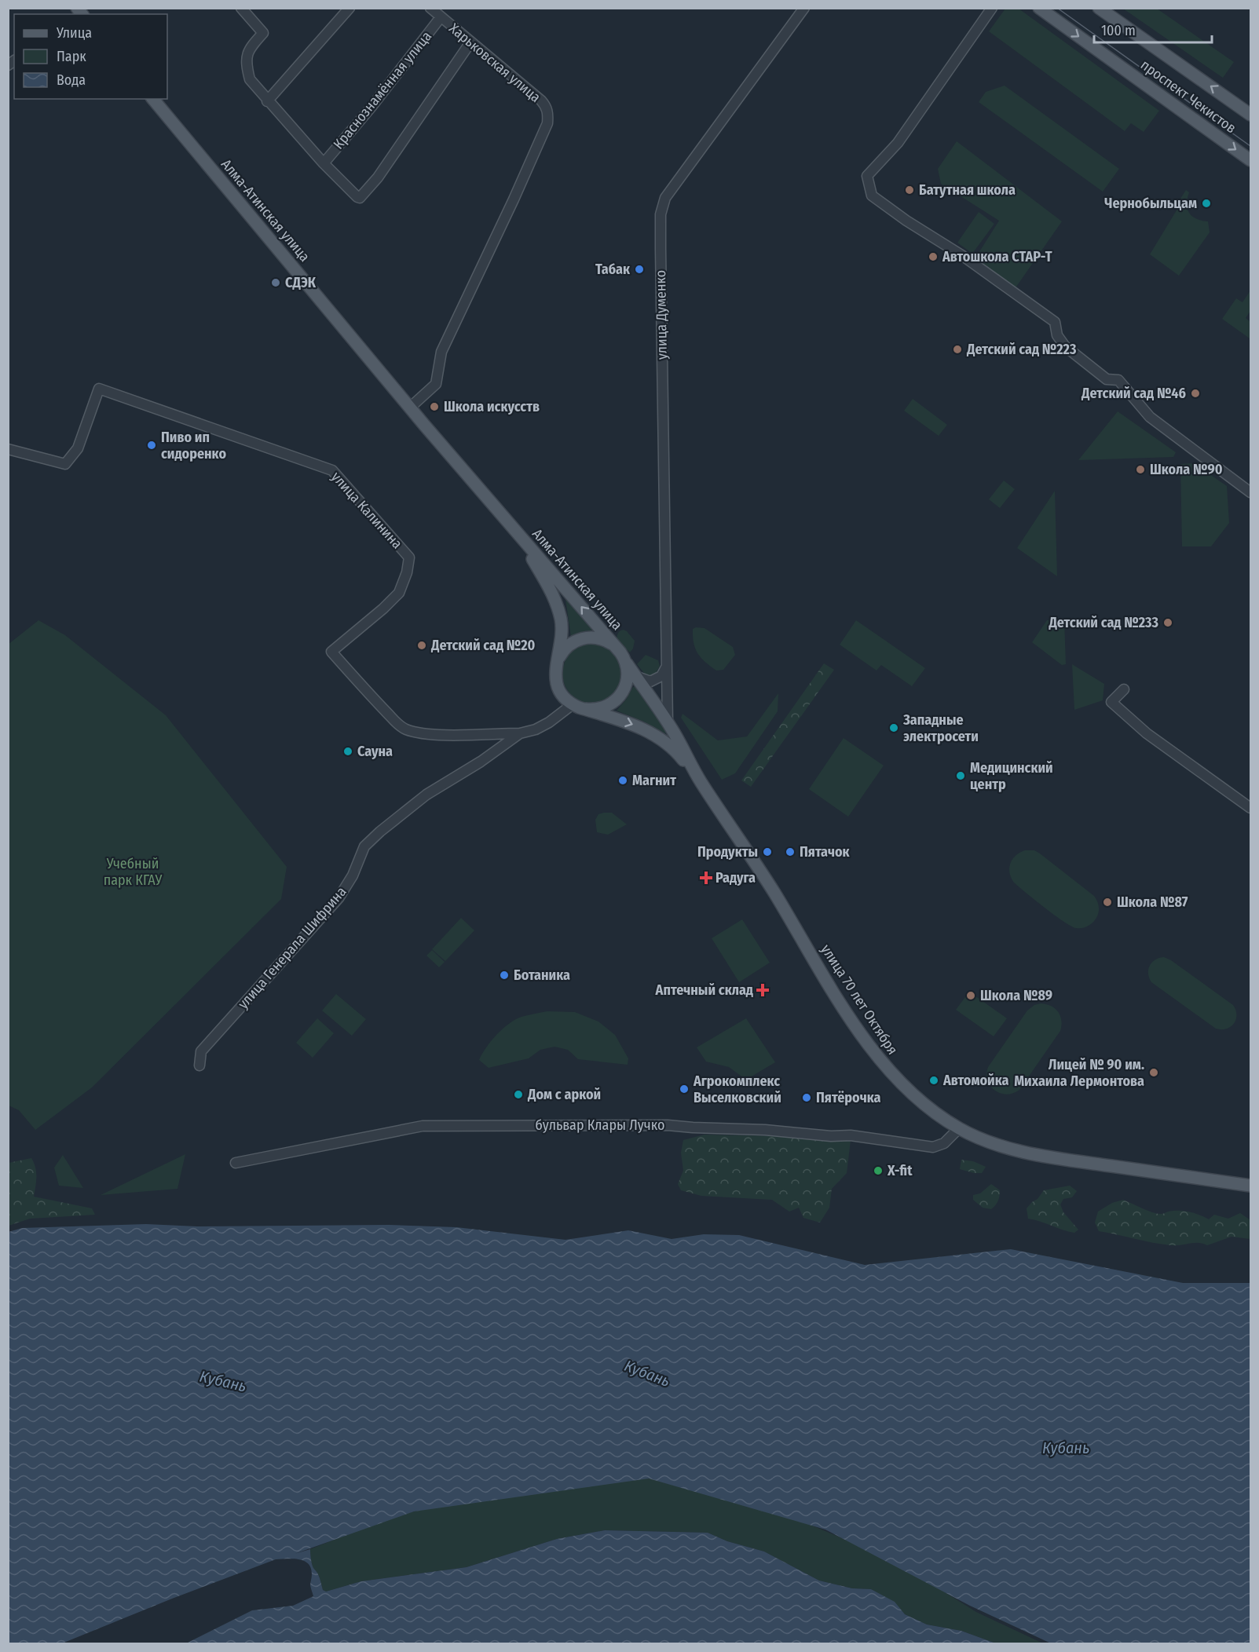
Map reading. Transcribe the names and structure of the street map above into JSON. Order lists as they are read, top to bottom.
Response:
{
  "streets": {
    "main road": ["проспект Чекистов", "Алма-Атинская улица", "улица 70 лет Октября"],
    "street": [
      "Харьковская улица",
      "Краснознамённая улица",
      "улица Думенко",
      "улица Калинина",
      "улица Генерала Шифрина",
      "бульвар Клары Лучко"
    ]
  },
  "crossings": [
    ["Харьковская улица", "Краснознамённая улица"],
    ["Харьковская улица", "Алма-Атинская улица"],
    ["Алма-Атинская улица", "улица Генерала Шифрина"],
    ["Алма-Атинская улица", "улица 70 лет Октября"],
    ["улица Думенко", "улица 70 лет Октября"],
    ["улица Калинина", "улица Генерала Шифрина"],
    ["улица Генерала Шифрина", "улица 70 лет Октября"],
    ["улица 70 лет Октября", "бульвар Клары Лучко"]
  ],
  "water": ["Кубань"],
  "parks": ["Учебный парк КГАУ"],
  "places": {
    "other": [
      "Батутная школа",
      "Чернобыльцам",
      "Автошкола СТАР-Т",
      "Табак",
      "СДЭК",
      "Детский сад №223",
      "Детский сад №46",
      "Школа искусств",
      "Пиво ип сидоренко",
      "Школа №90",
      "Детский сад №233",
      "Детский сад №20",
      "Западные электросети",
      "Сауна",
      "Медицинский центр",
      "Магнит",
      "Продукты",
      "Пятачок",
      "Школа №87",
      "Ботаника",
      "Школа №89",
      "Лицей № 90 им. Михаила Лермонтова",
      "Автомойка",
      "Агрокомплекс Выселковский",
      "Дом с аркой",
      "Пятёрочка",
      "X-fit"
    ],
    "health": ["Радуга", "Аптечный склад"]
  },
  "legend": ["Улица", "Парк", "Вода"],
  "scale_bar": "100 m"
}
